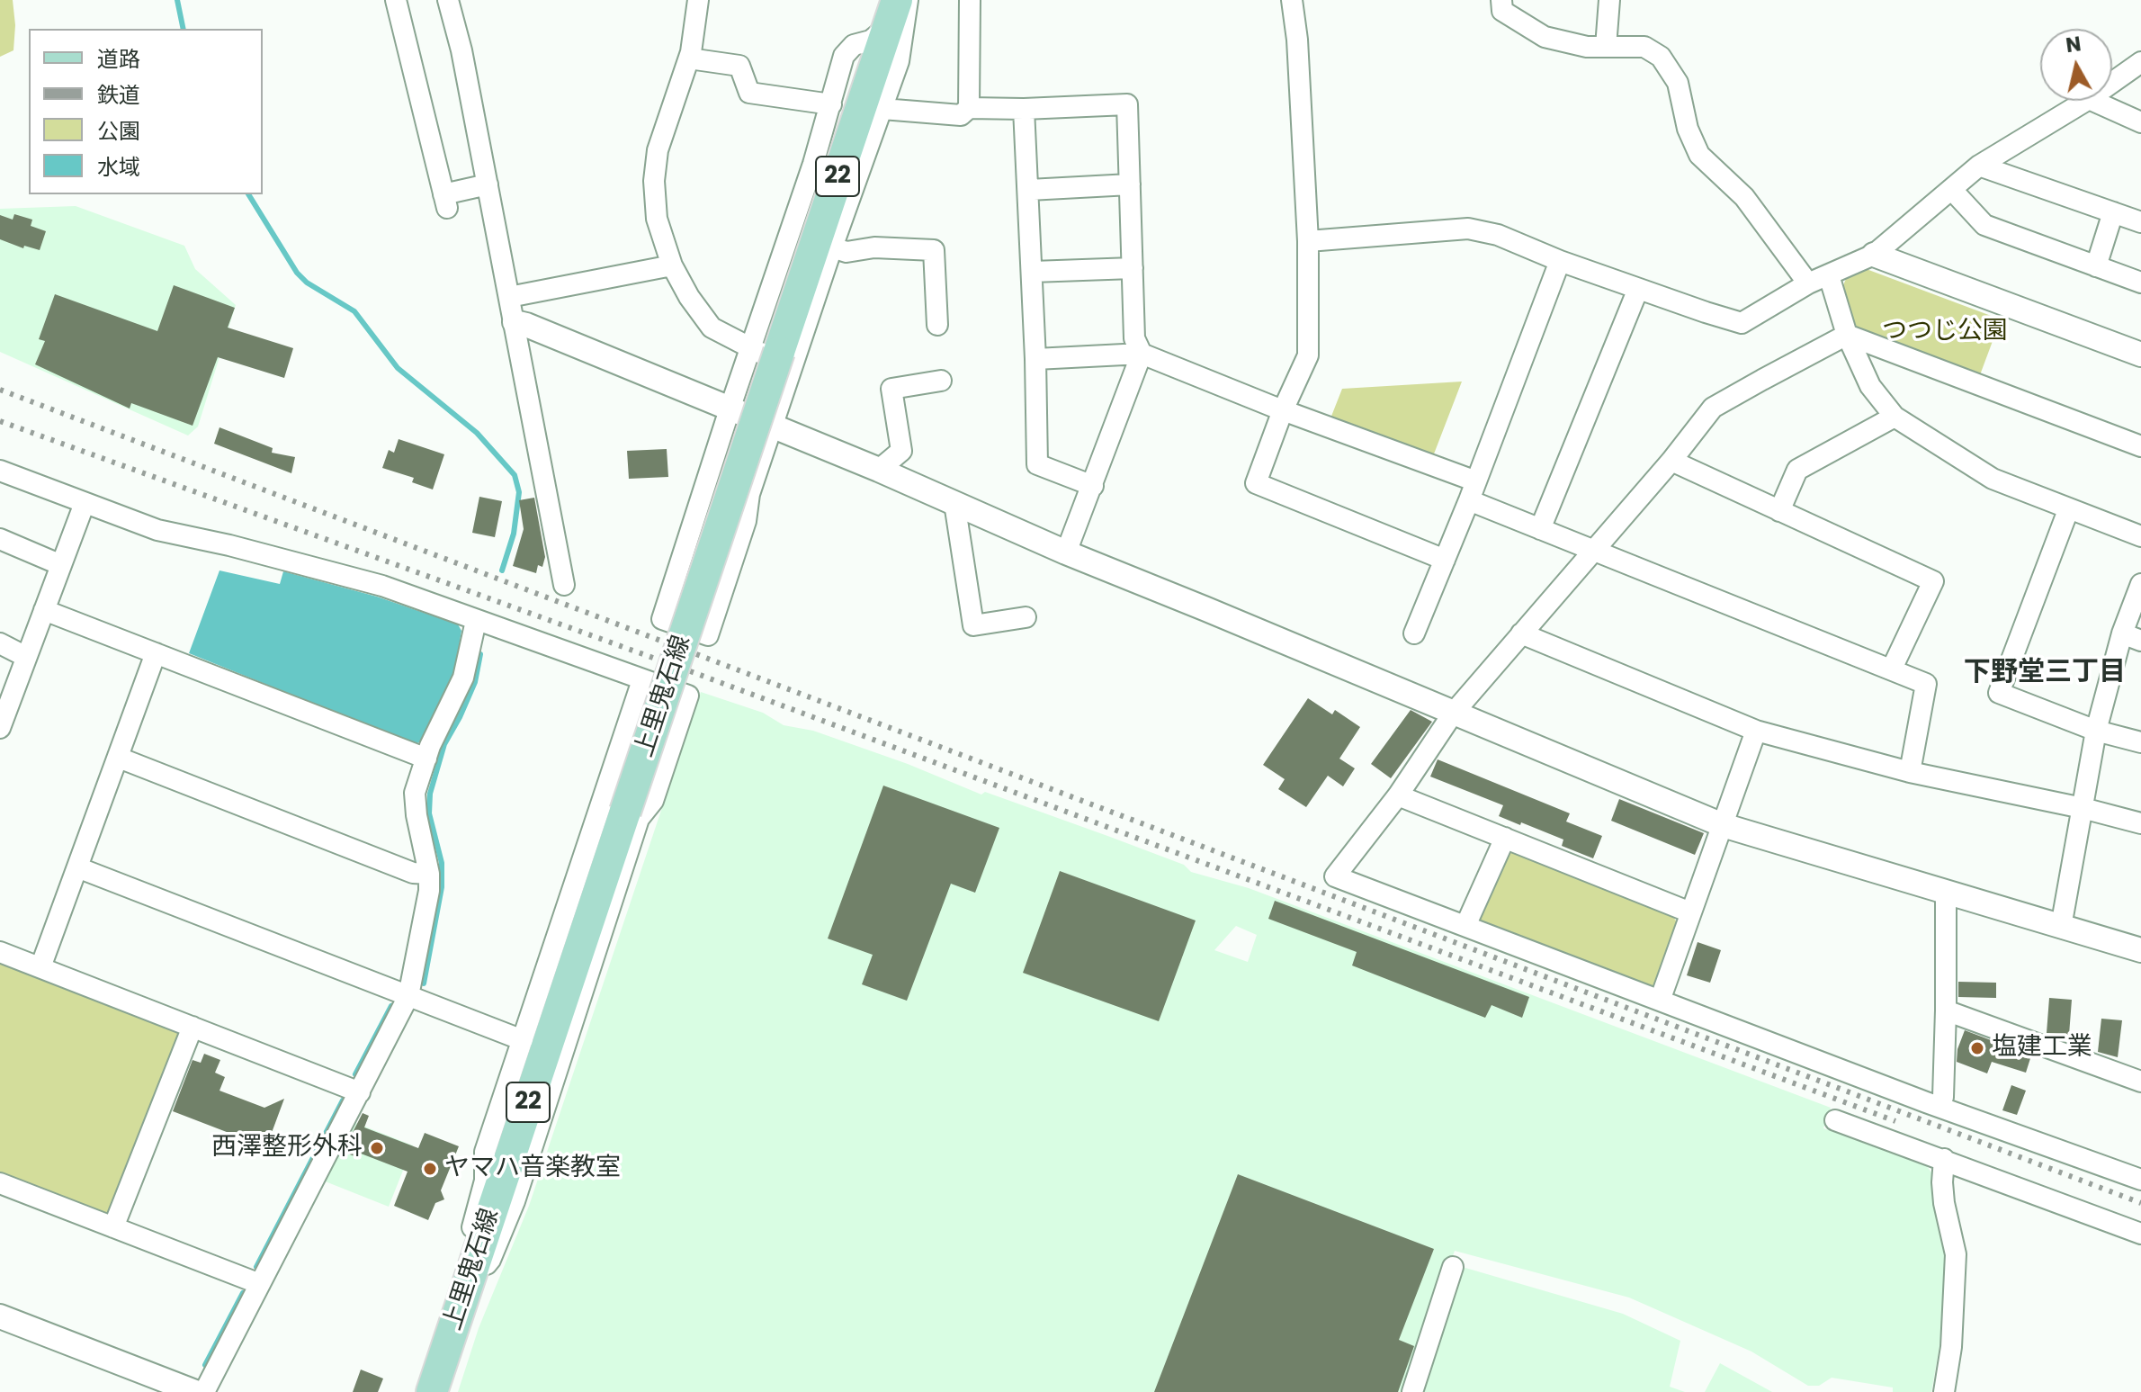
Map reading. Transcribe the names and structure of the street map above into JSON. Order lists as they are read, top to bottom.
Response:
{
  "streets": {
    "main road": ["22", "上里鬼石線"]
  },
  "districts": ["下野堂三丁目"],
  "parks": ["つつじ公園"],
  "places": ["塩建工業", "西澤整形外科", "ヤマハ音楽教室"],
  "legend": [
    "道路",
    "鉄道",
    "公園",
    "水域"
  ],
  "north": "top"
}
